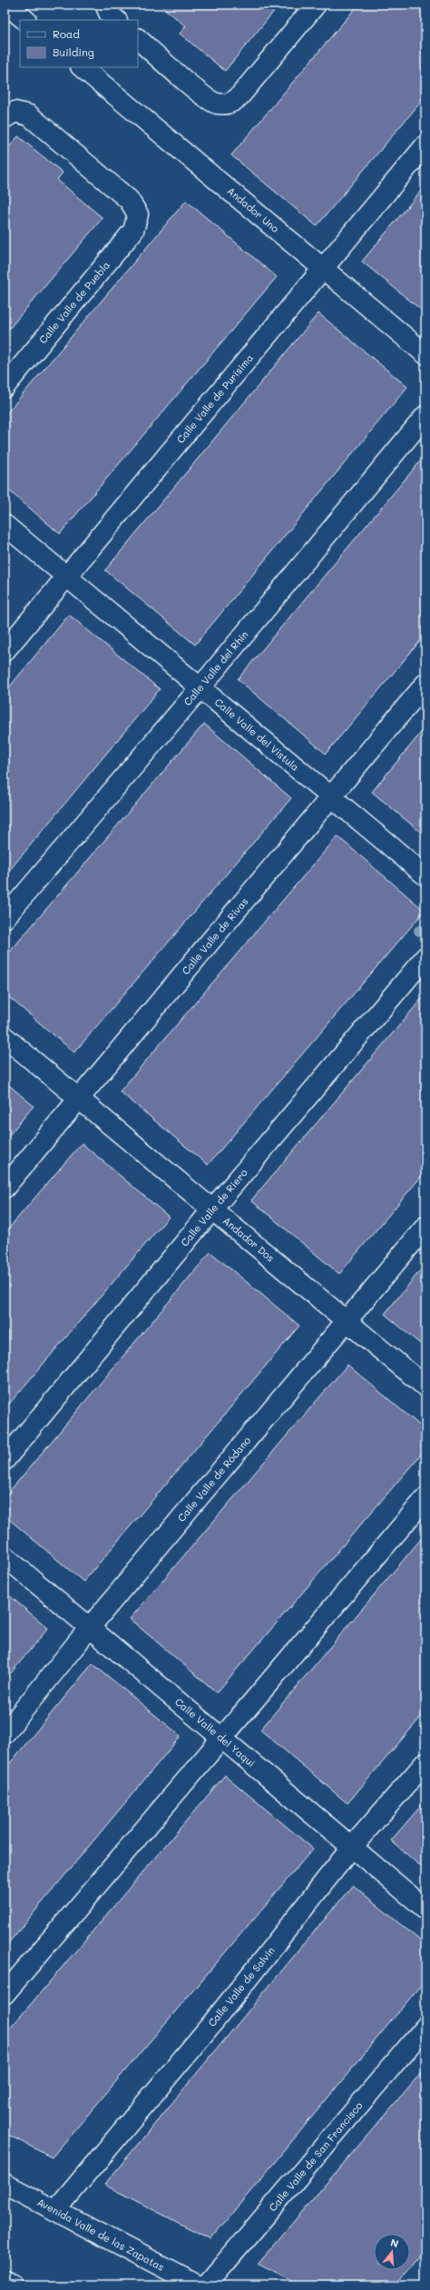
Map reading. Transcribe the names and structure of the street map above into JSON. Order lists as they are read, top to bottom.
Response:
{
  "streets": {
    "street": [
      "Andador Uno",
      "Calle Valle de Puebla",
      "Calle Valle de Purísima",
      "Calle Valle del Rhin",
      "Calle Valle del Vístula",
      "Calle Valle de Rivas",
      "Calle Valle de Riero",
      "Andador Dos",
      "Calle Valle de Ródano",
      "Calle Valle del Yaqui",
      "Calle Valle de Salvin",
      "Calle Valle de San Francisco",
      "Avenida Valle de las Zapatas"
    ]
  },
  "crossings": [
    ["Andador Uno", "Calle Valle de Purísima"],
    ["Calle Valle de Purísima", "Calle Valle del Vístula"],
    ["Calle Valle del Rhin", "Calle Valle del Vístula"],
    ["Calle Valle del Vístula", "Calle Valle de Rivas"],
    ["Calle Valle de Rivas", "Andador Dos"],
    ["Calle Valle de Riero", "Andador Dos"],
    ["Andador Dos", "Calle Valle de Ródano"],
    ["Calle Valle de Ródano", "Calle Valle del Yaqui"],
    ["Calle Valle del Yaqui", "Calle Valle de Salvin"],
    ["Calle Valle de Salvin", "Avenida Valle de las Zapatas"]
  ],
  "legend": ["Road", "Building"],
  "north": "top"
}
